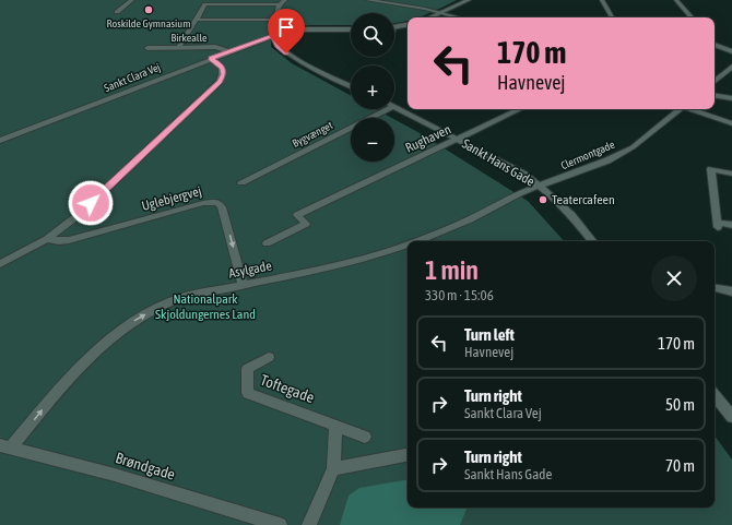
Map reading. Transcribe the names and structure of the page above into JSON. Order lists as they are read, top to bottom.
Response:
{
  "streets": {
    "main road": ["Sankt Clara Vej"],
    "street": [
      "Birkealle",
      "Bygvænget",
      "Rughaven",
      "Clermontgade",
      "Sankt Hans Gade",
      "Uglebjergvej",
      "Asylgade",
      "Toftegade",
      "Brøndgade"
    ]
  },
  "crossings": [
    ["Birkealle", "Sankt Clara Vej"],
    ["Rughaven", "Sankt Hans Gade"],
    ["Clermontgade", "Sankt Hans Gade"],
    ["Clermontgade", "Asylgade"],
    ["Sankt Hans Gade", "Asylgade"],
    ["Uglebjergvej", "Asylgade"],
    ["Asylgade", "Brøndgade"]
  ],
  "one_way": ["Asylgade"],
  "parks": ["Nationalpark Skjoldungernes Land"],
  "places": ["Roskilde Gymnasium", "Teatercafeen"],
  "page": {
    "map_buttons": ["+", "−"],
    "turn": ["170 m", "Havnevej"],
    "heading": ["1 min", "330 m · 15:06"],
    "list": [
      {
        "name": "Turn left",
        "note": "Havnevej",
        "value": "170 m"
      },
      {
        "name": "Turn right",
        "note": "Sankt Clara Vej",
        "value": "50 m"
      },
      {
        "name": "Turn right",
        "note": "Sankt Hans Gade",
        "value": "70 m"
      }
    ]
  }
}
